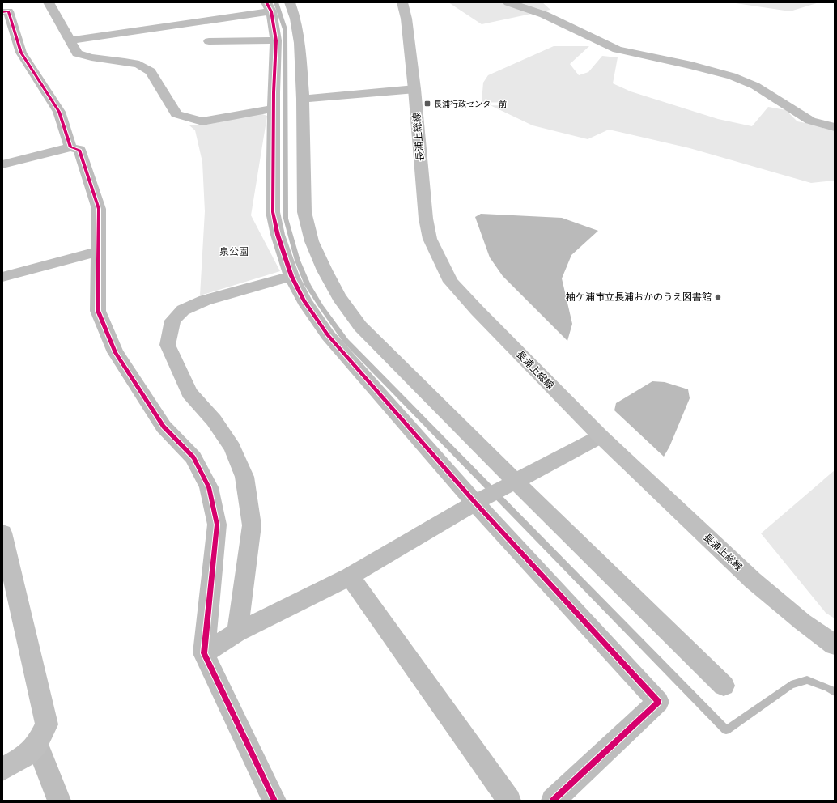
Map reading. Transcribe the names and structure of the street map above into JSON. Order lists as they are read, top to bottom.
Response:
{
  "streets": {
    "main road": ["長浦上総線"]
  },
  "parks": ["泉公園"],
  "places": {
    "transit": ["長浦行政センター前"],
    "other": ["袖ケ浦市立長浦おかのうえ図書館"]
  }
}
